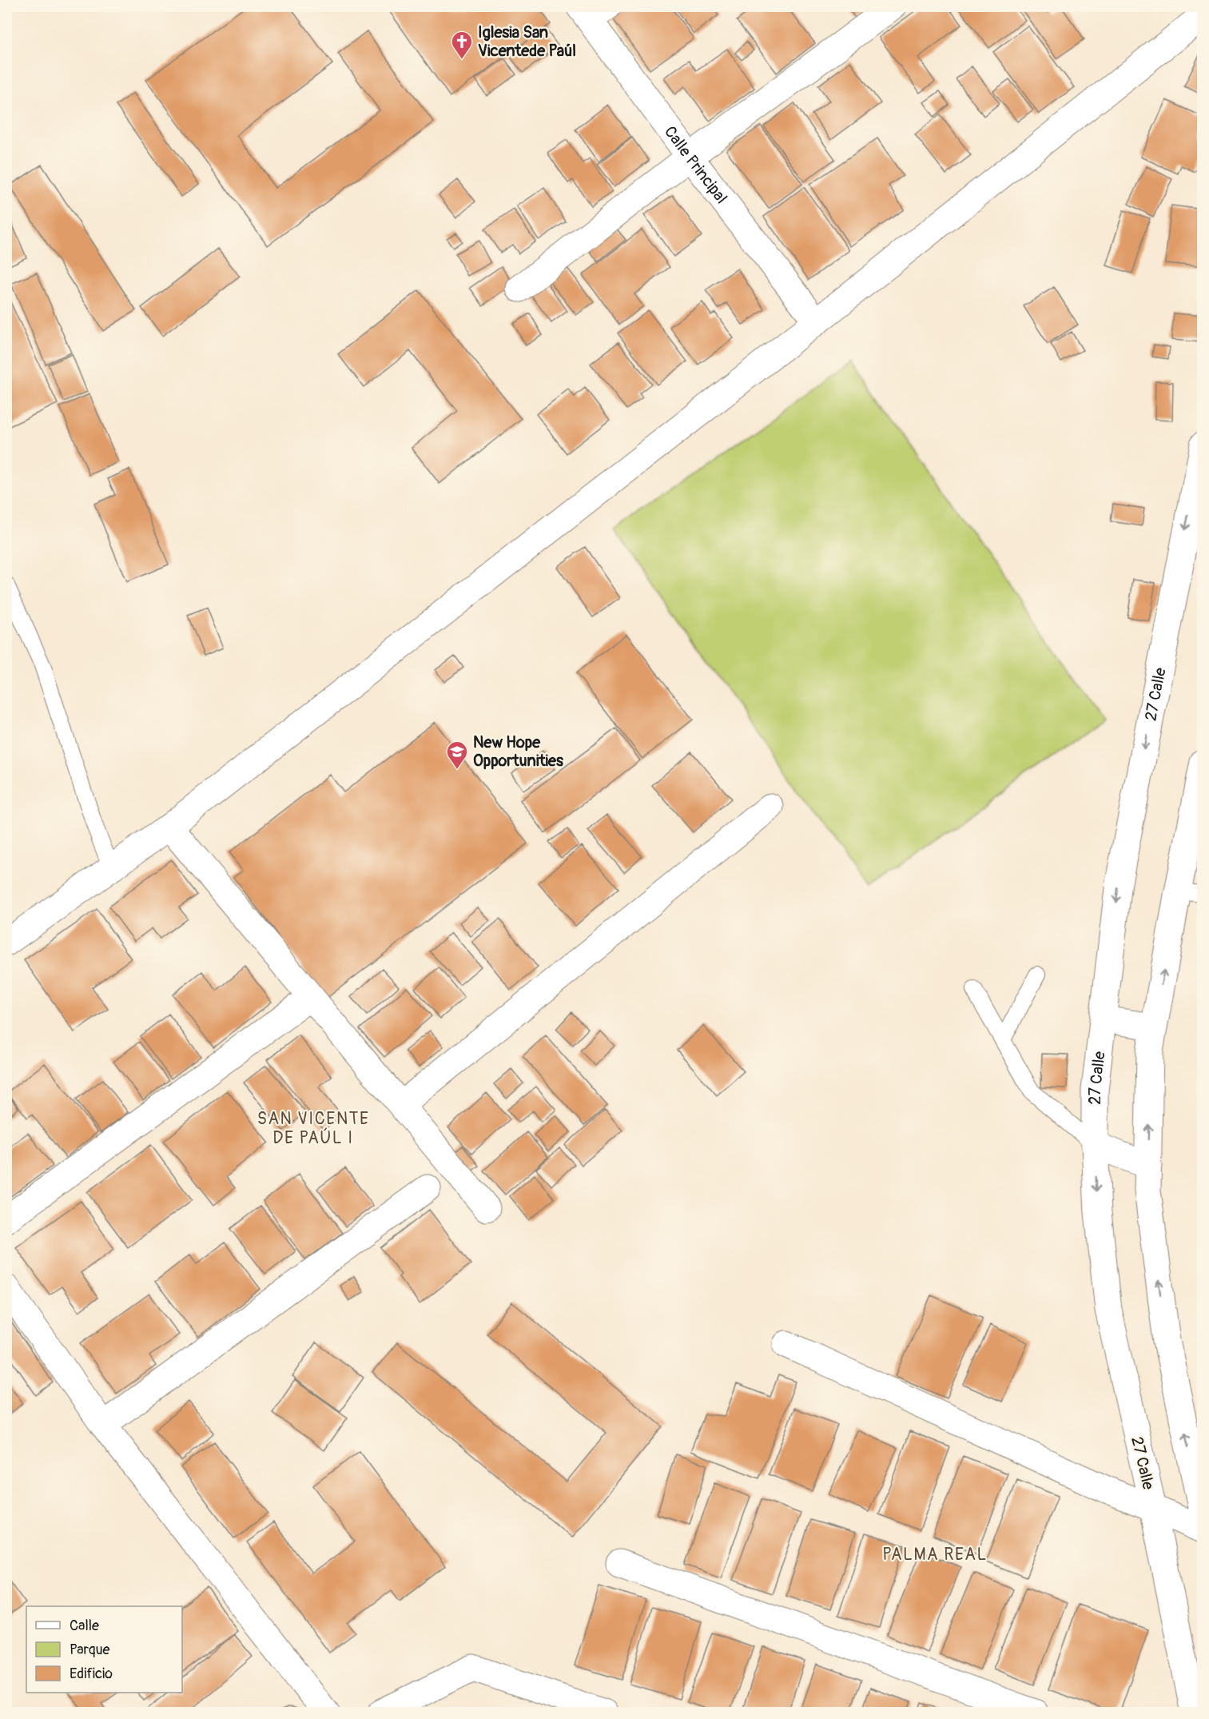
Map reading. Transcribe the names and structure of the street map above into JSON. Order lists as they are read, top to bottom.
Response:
{
  "streets": {
    "street": ["Calle Principal", "27 Calle"]
  },
  "districts": ["SAN VICENTE DE PAÚL I", "PALMA REAL"],
  "places": {
    "church": ["Iglesia San Vicentede Paúl"],
    "school or university": ["New Hope Opportunities"]
  },
  "legend": ["Calle", "Parque", "Edificio"]
}
